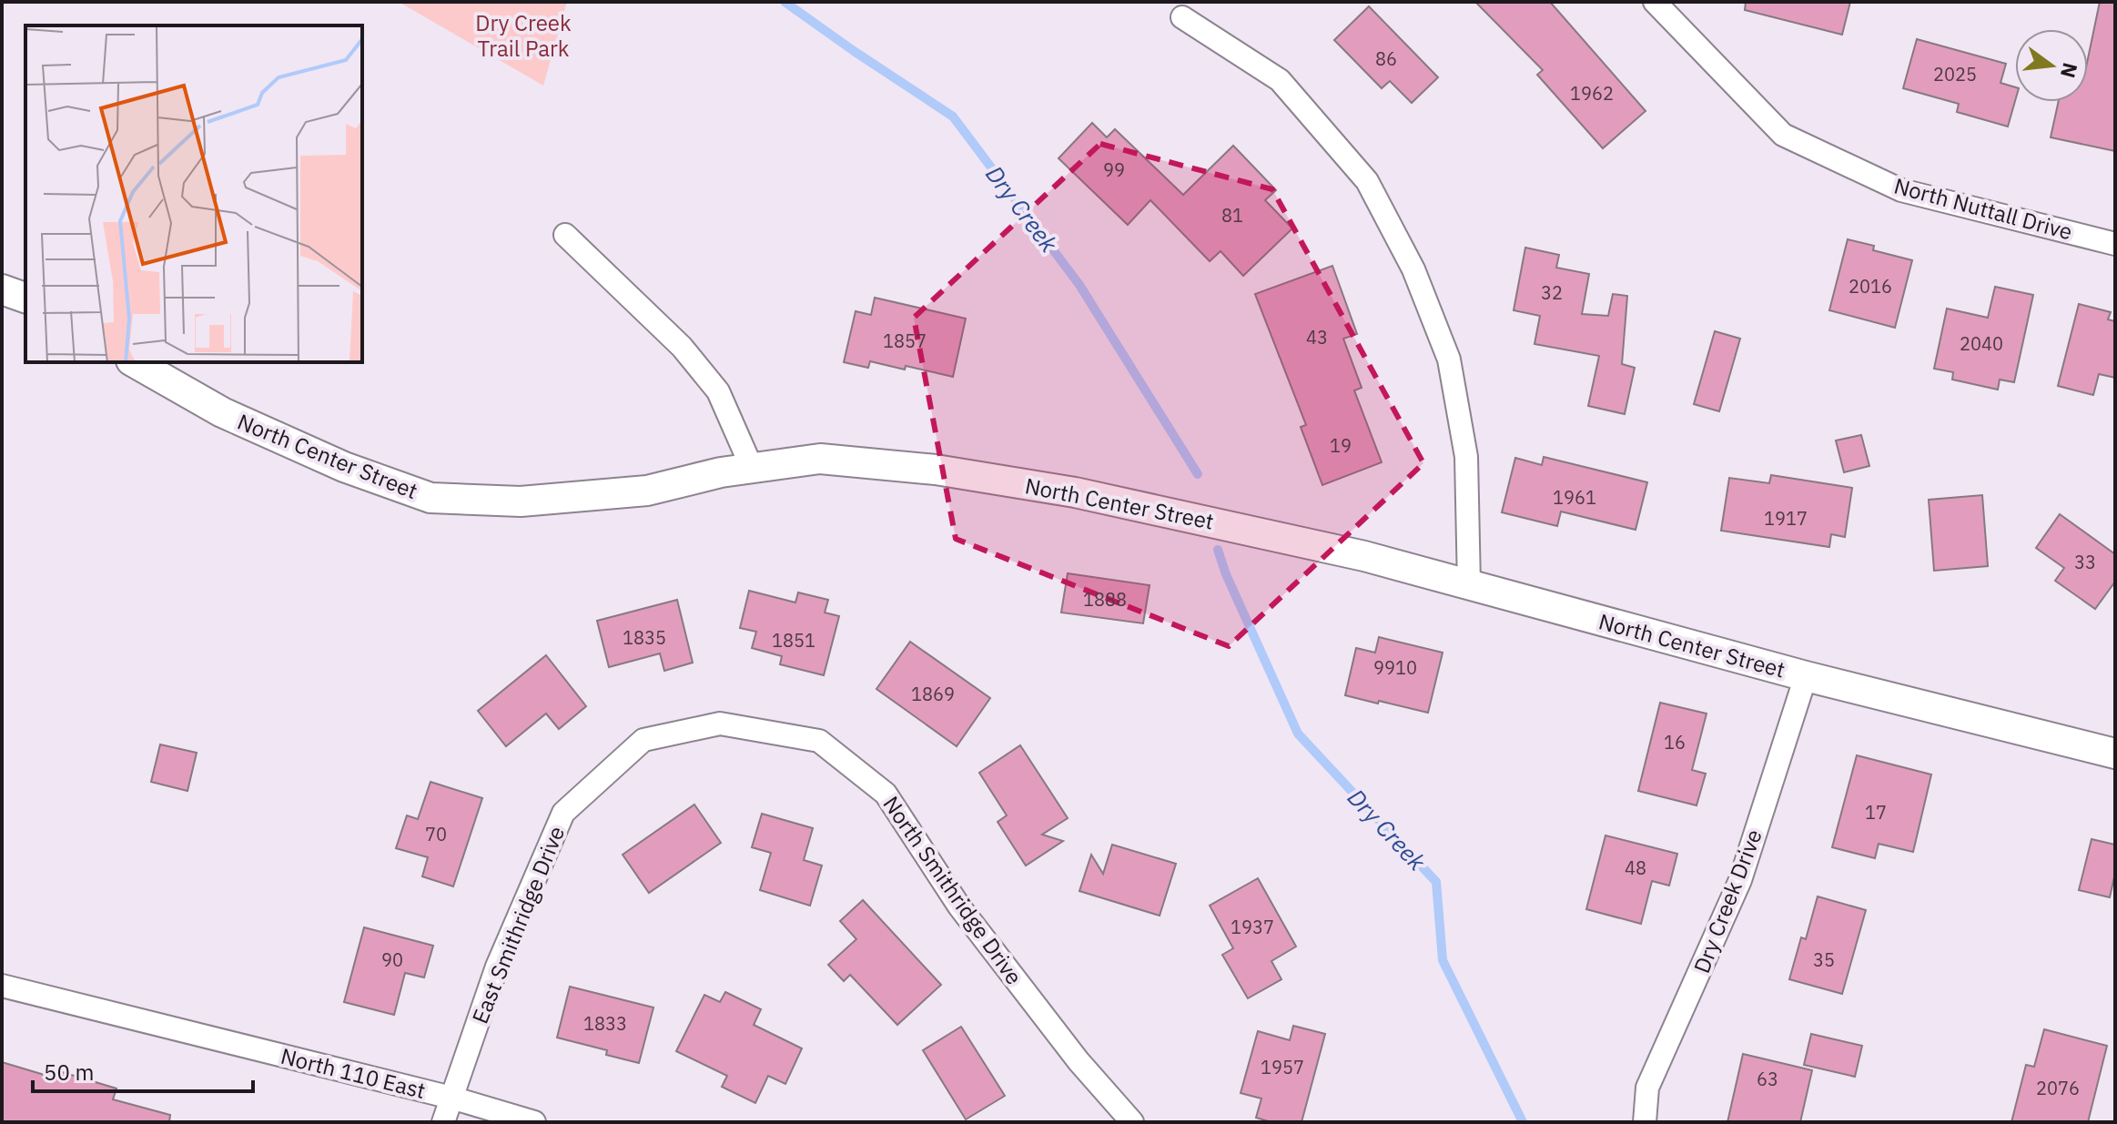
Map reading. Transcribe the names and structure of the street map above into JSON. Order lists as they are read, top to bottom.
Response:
{
  "streets": {
    "street": [
      "North Nuttall Drive",
      "North Center Street",
      "North Smithridge Drive",
      "Dry Creek Drive",
      "East Smithridge Drive",
      "North 110 East"
    ]
  },
  "crossings": [
    ["North Center Street", "Dry Creek Drive"],
    ["North Smithridge Drive", "East Smithridge Drive"],
    ["East Smithridge Drive", "North 110 East"]
  ],
  "water": ["Dry Creek"],
  "parks": ["Dry Creek Trail Park"],
  "house_numbers": [
    "86",
    "2025",
    "1962",
    "99",
    "81",
    "2016",
    "32",
    "43",
    "1857",
    "2040",
    "19",
    "1961",
    "1917",
    "33",
    "1888",
    "1835",
    "1851",
    "9910",
    "1869",
    "16",
    "17",
    "70",
    "48",
    "1937",
    "90",
    "35",
    "1833",
    "1957",
    "63",
    "2076"
  ],
  "scale_bar": "50 m",
  "north": "right"
}
